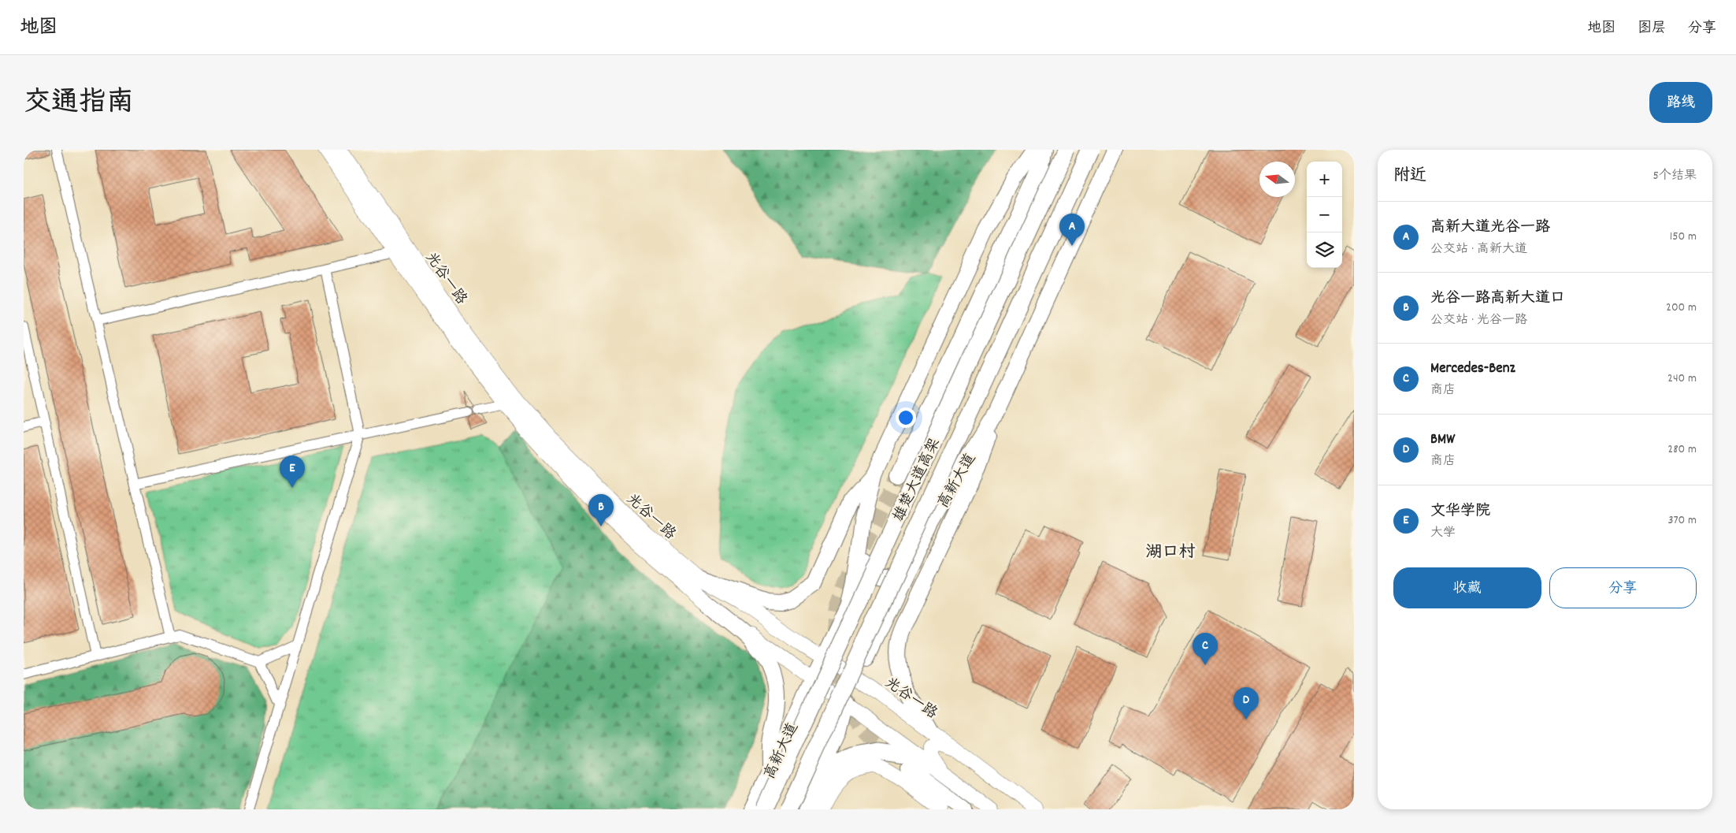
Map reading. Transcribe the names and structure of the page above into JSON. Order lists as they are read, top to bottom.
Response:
{
  "streets": {
    "highway": ["雄楚大道高架"],
    "main road": ["光谷一路", "高新大道"]
  },
  "crossings": [
    ["光谷一路", "高新大道"]
  ],
  "districts": ["湖口村"],
  "north": "left",
  "page": {
    "header": "地图",
    "nav": ["地图", "图层", "分享"],
    "title": "交通指南",
    "buttons": [
      "路线",
      ["收藏", "分享"]
    ],
    "heading": ["附近", "5个结果"],
    "map_buttons": ["+", "−"],
    "list": [
      {
        "mark": "A",
        "name": "高新大道光谷一路",
        "note": "公交站 · 高新大道",
        "value": "150 m"
      },
      {
        "mark": "B",
        "name": "光谷一路高新大道口",
        "note": "公交站 · 光谷一路",
        "value": "200 m"
      },
      {
        "mark": "C",
        "name": "Mercedes-Benz",
        "note": "商店",
        "value": "240 m"
      },
      {
        "mark": "D",
        "name": "BMW",
        "note": "商店",
        "value": "280 m"
      },
      {
        "mark": "E",
        "name": "文华学院",
        "note": "大学",
        "value": "370 m"
      }
    ],
    "pins": [
      "A",
      "E",
      "B",
      "C",
      "D"
    ]
  }
}
